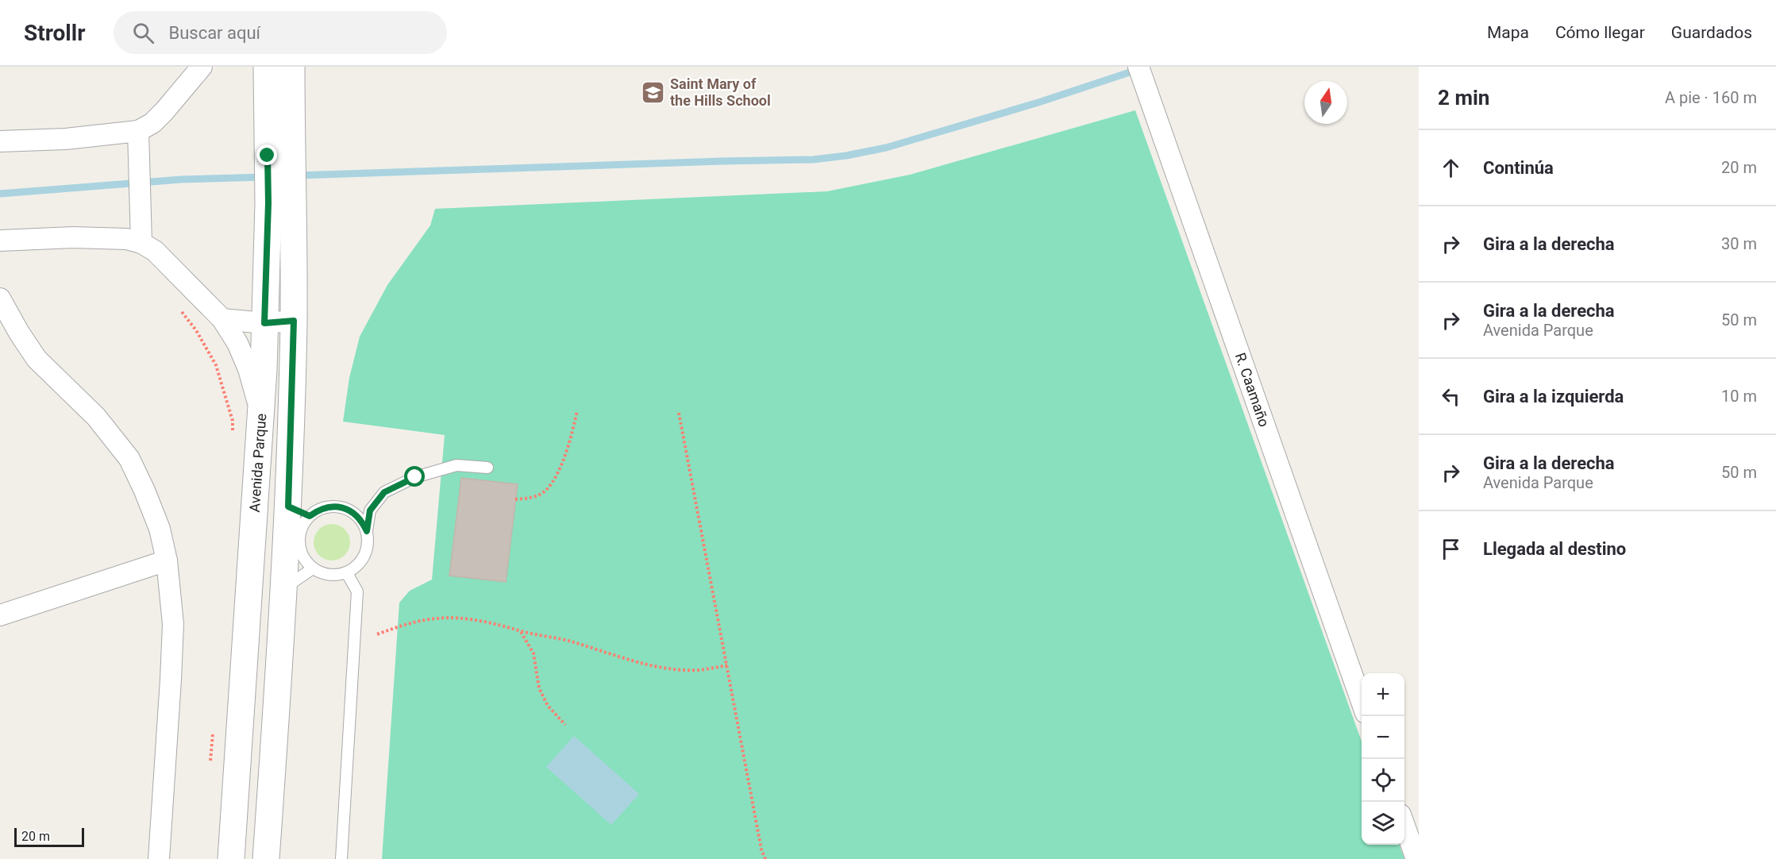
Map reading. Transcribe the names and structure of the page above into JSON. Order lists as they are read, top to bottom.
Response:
{
  "streets": {
    "street": ["R. Caamaño", "Avenida Parque"]
  },
  "places": {
    "school or university": ["Saint Mary of the Hills School"]
  },
  "scale_bar": "20 m",
  "north": "top",
  "page": {
    "header": "Strollr",
    "search": "Buscar aquí",
    "nav": ["Mapa", "Cómo llegar", "Guardados"],
    "heading": ["2 min", "A pie · 160 m"],
    "list": [
      ["Continúa", "20 m"],
      ["Gira a la derecha", "30 m"],
      ["Gira a la derecha", "Avenida Parque", "50 m"],
      ["Gira a la izquierda", "10 m"],
      ["Gira a la derecha", "Avenida Parque", "50 m"],
      "Llegada al destino"
    ],
    "map_buttons": ["+", "−"],
    "scale": "20 m"
  }
}
